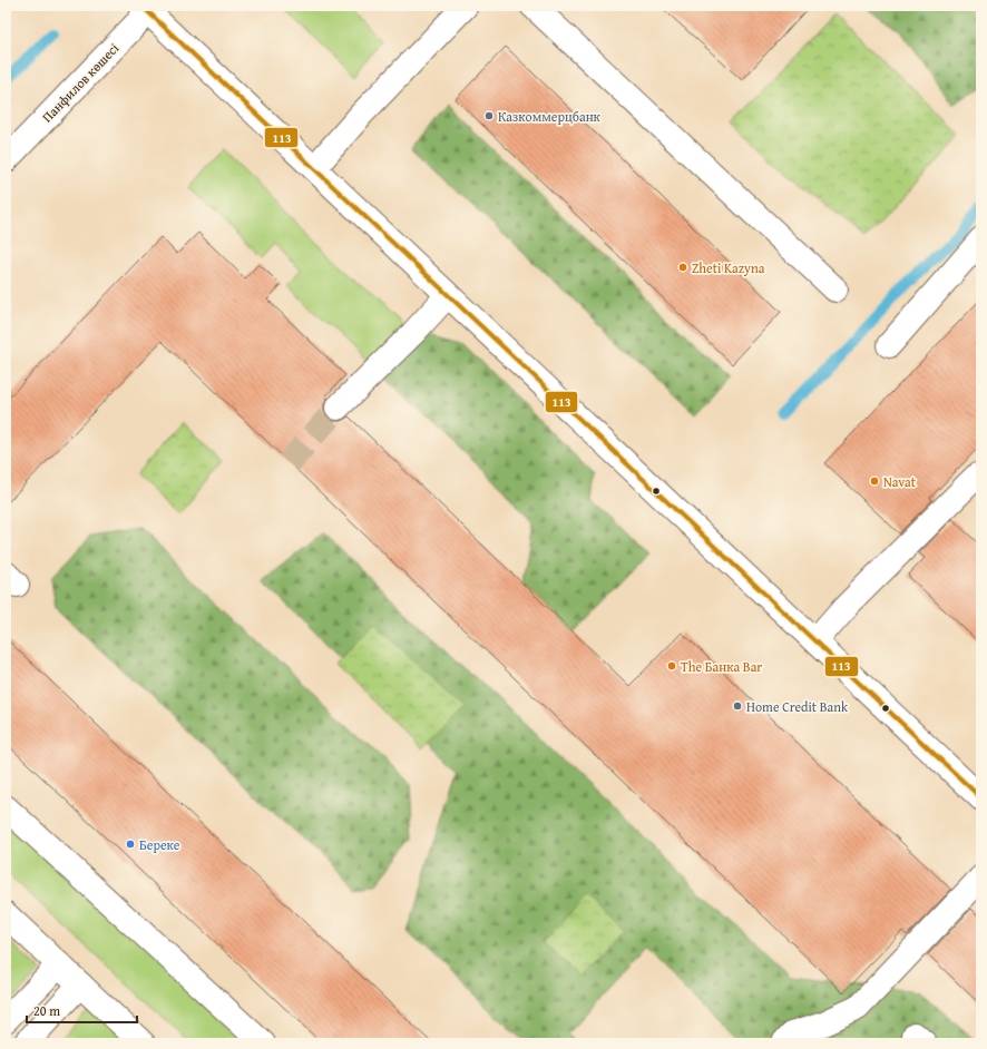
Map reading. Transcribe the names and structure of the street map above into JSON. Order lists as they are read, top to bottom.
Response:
{
  "streets": {
    "main road": ["Панфилов көшесі"]
  },
  "places": [
    "Казкоммерцбанк",
    "Zheti Kazyna",
    "Navat",
    "The Банка Bar",
    "Home Credit Bank",
    "Береке"
  ],
  "lines": ["transit line 113"],
  "scale_bar": "20 m"
}
